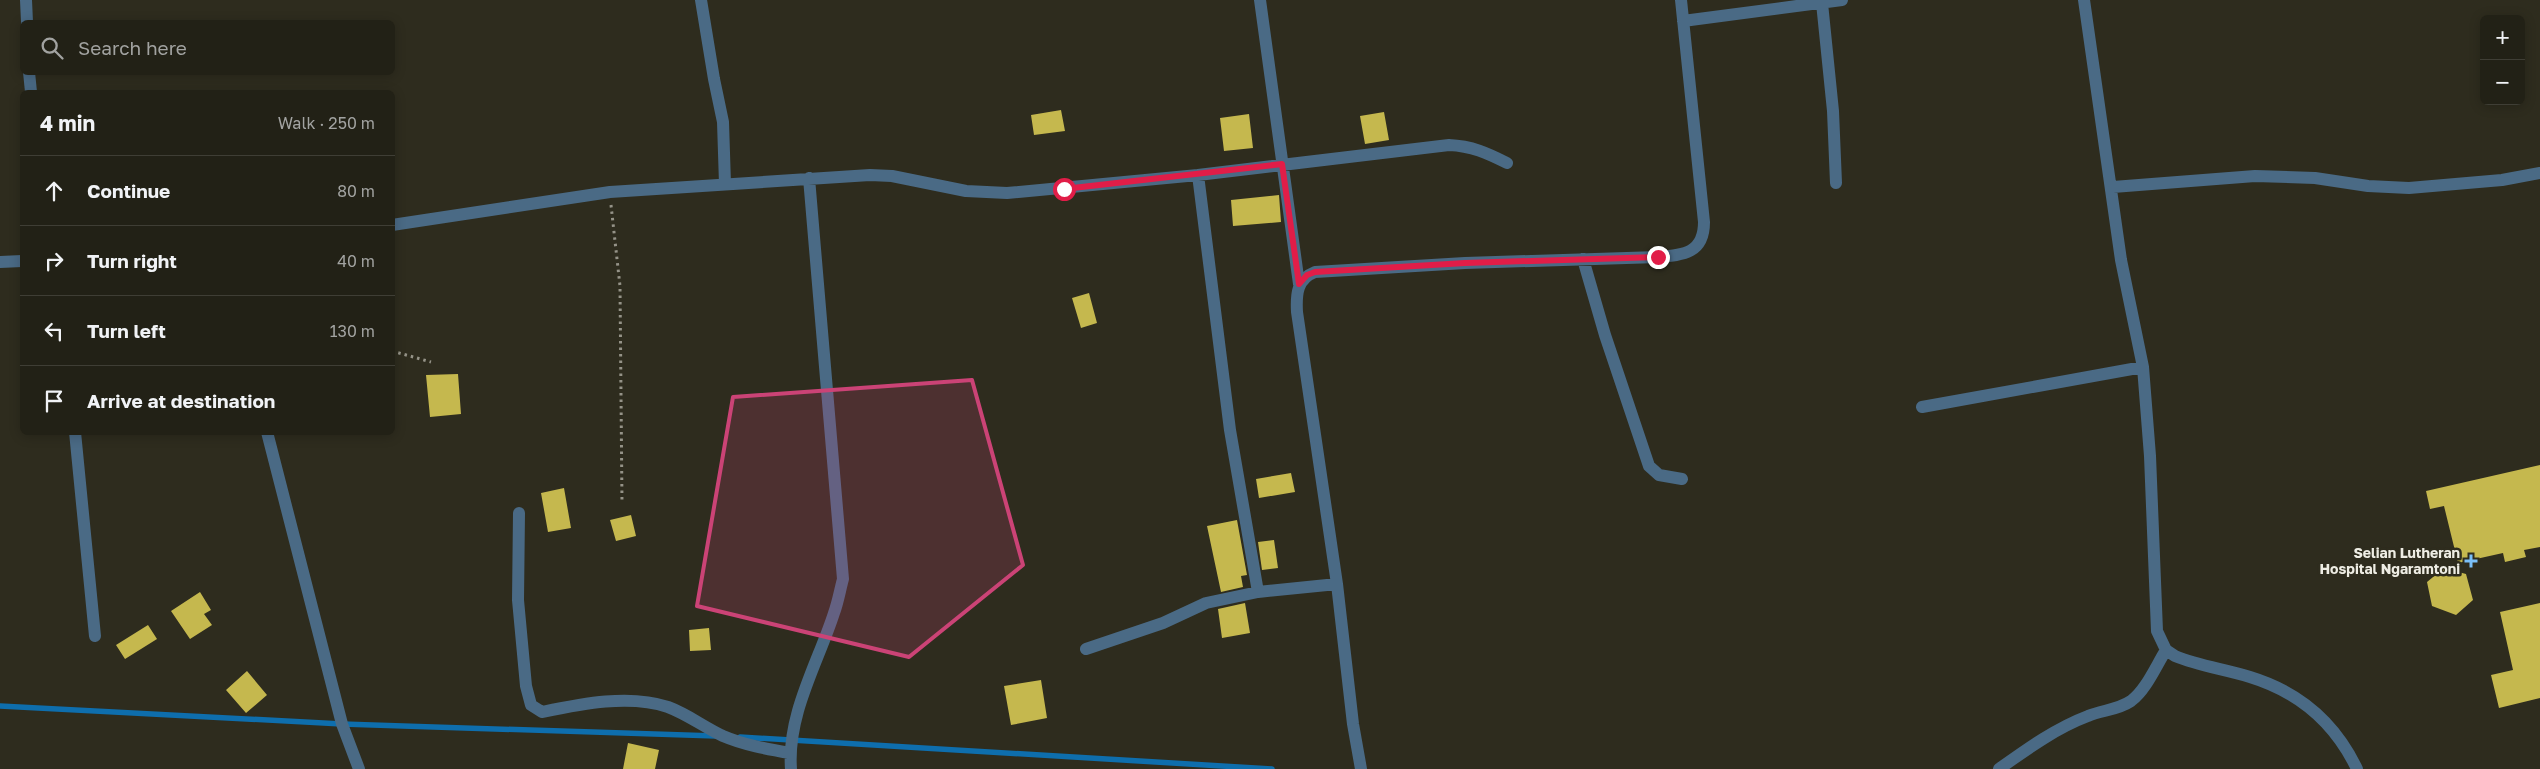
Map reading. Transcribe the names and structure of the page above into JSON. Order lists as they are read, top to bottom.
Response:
{
  "places": {
    "health": ["Selian Lutheran Hospital Ngaramtoni"]
  },
  "page": {
    "map_buttons": ["+", "−"],
    "search": "Search here",
    "heading": ["4 min", "Walk · 250 m"],
    "list": [
      ["Continue", "80 m"],
      ["Turn right", "40 m"],
      ["Turn left", "130 m"],
      "Arrive at destination"
    ]
  }
}
